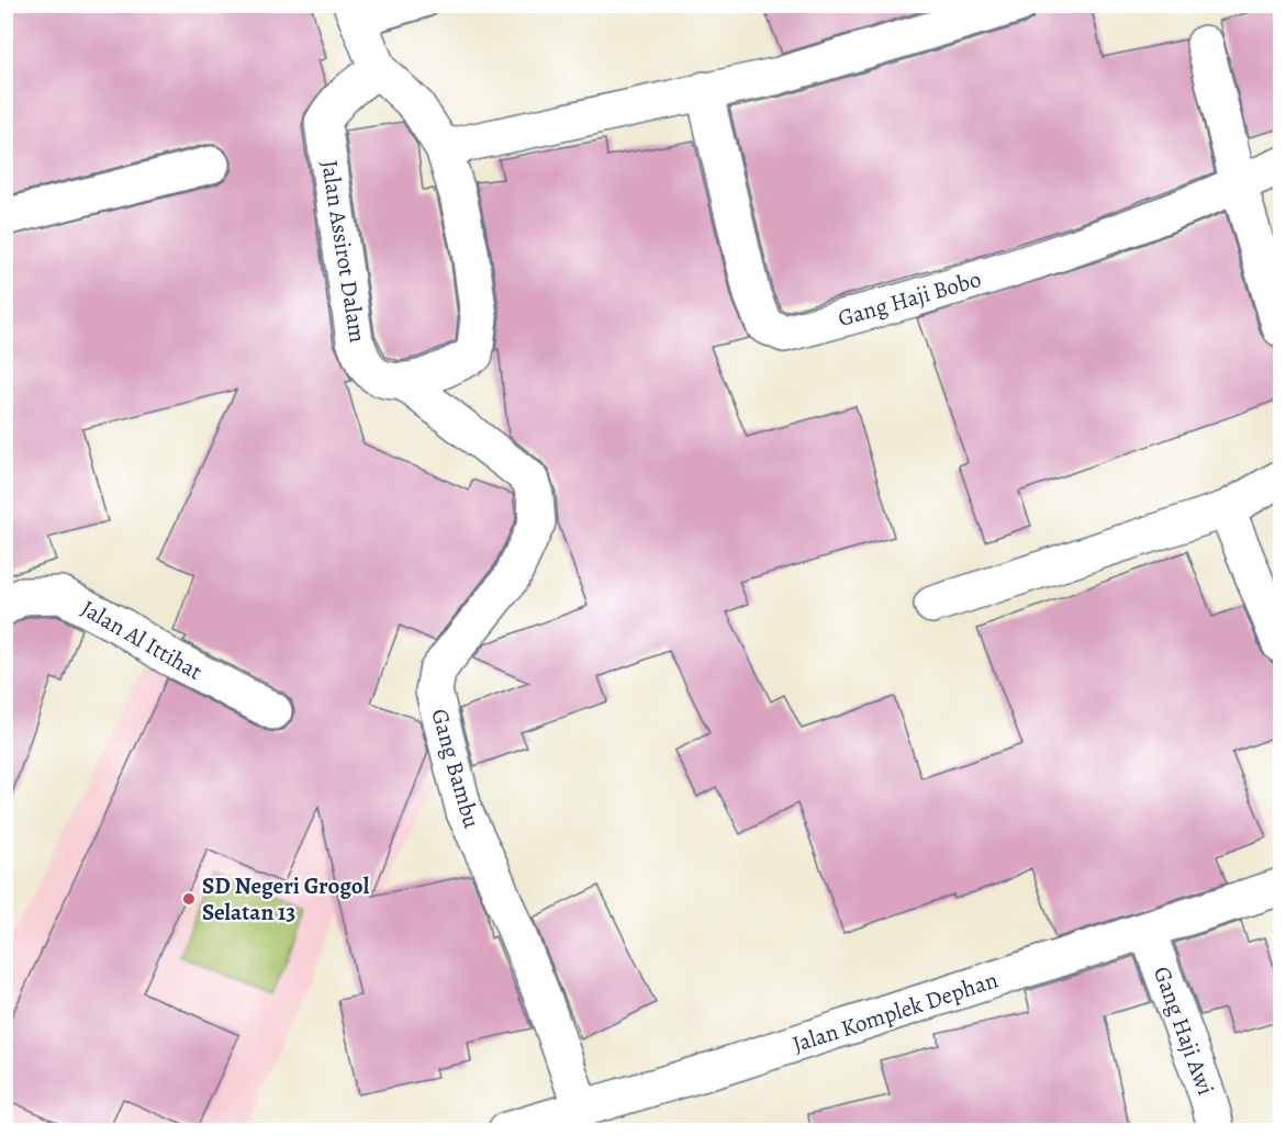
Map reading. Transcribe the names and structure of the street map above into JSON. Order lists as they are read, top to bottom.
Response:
{
  "streets": {
    "street": [
      "Jalan Assirot Dalam",
      "Gang Haji Bobo",
      "Jalan Al Ittihat",
      "Gang Bambu",
      "Jalan Komplek Dephan",
      "Gang Haji Awi"
    ]
  },
  "crossings": [
    ["Jalan Assirot Dalam", "Gang Bambu"],
    ["Gang Bambu", "Jalan Komplek Dephan"],
    ["Jalan Komplek Dephan", "Gang Haji Awi"]
  ],
  "places": ["SD Negeri Grogol Selatan 13"]
}
